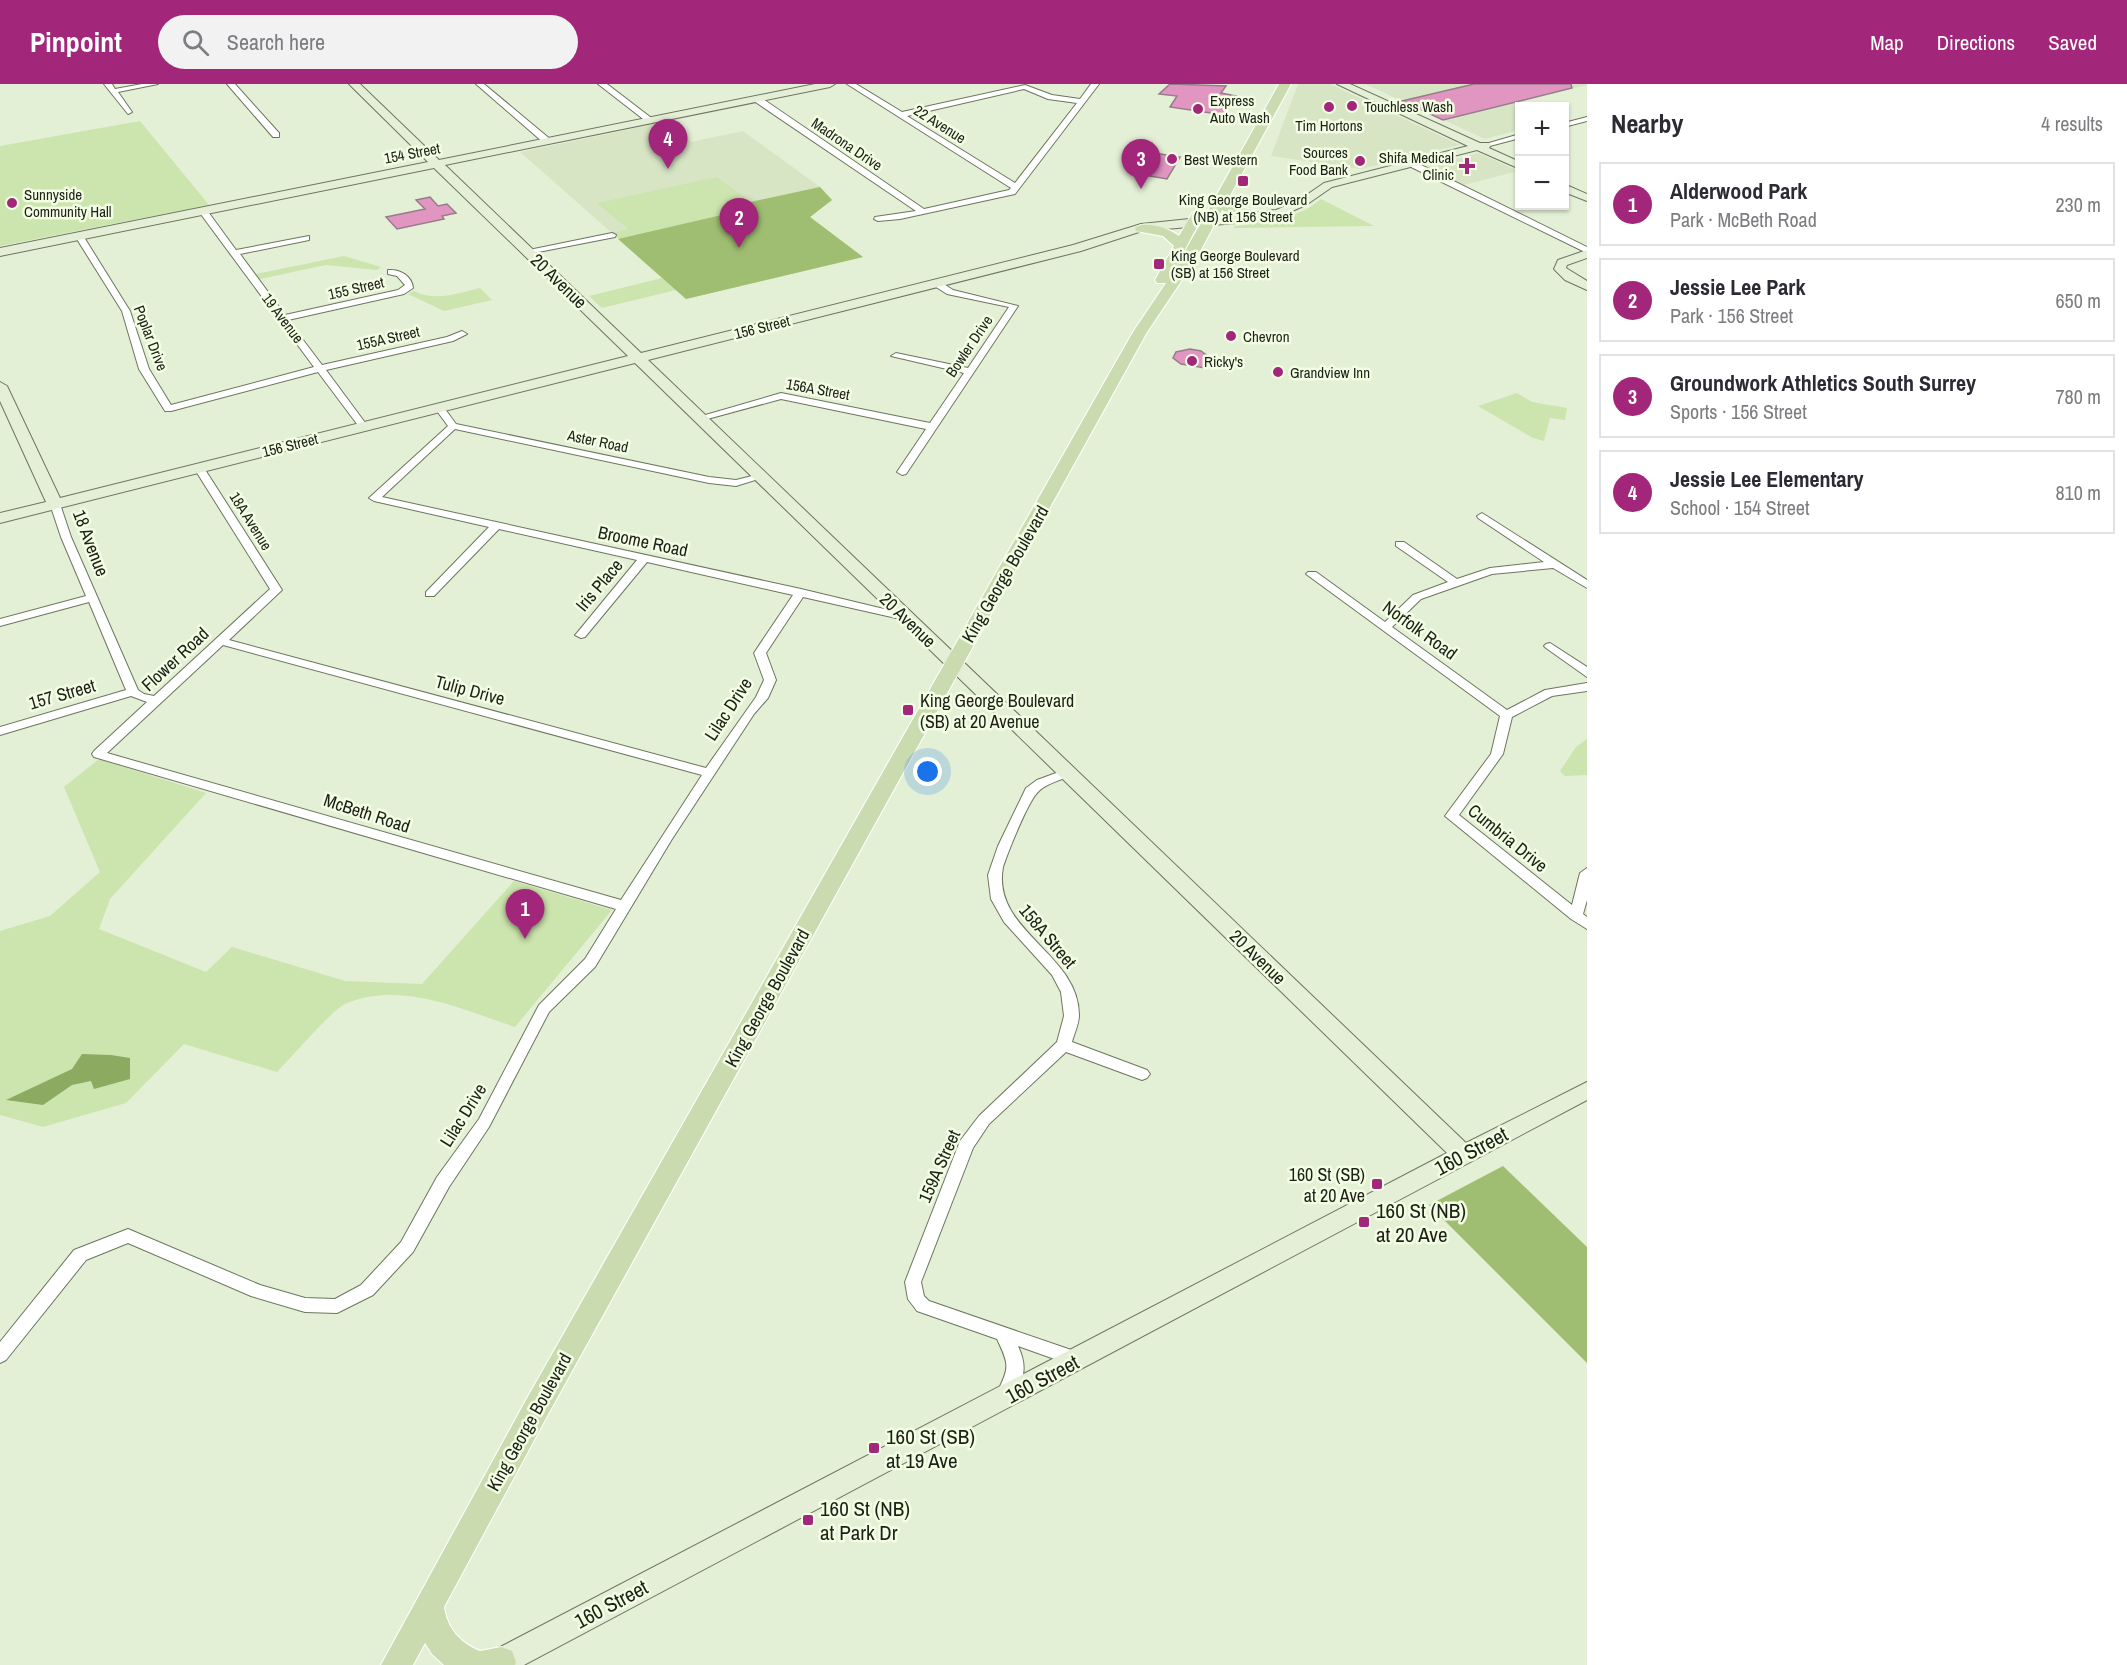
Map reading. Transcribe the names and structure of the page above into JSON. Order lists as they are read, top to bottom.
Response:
{
  "streets": {
    "main road": ["King George Boulevard"],
    "street": [
      "22 Avenue",
      "Madrona Drive",
      "154 Street",
      "20 Avenue",
      "155 Street",
      "19 Avenue",
      "156 Street",
      "Poplar Drive",
      "155A Street",
      "Bowler Drive",
      "156A Street",
      "Aster Road",
      "18A Avenue",
      "Broome Road",
      "18 Avenue",
      "Iris Place",
      "Norfolk Road",
      "Flower Road",
      "Tulip Drive",
      "157 Street",
      "Lilac Drive",
      "McBeth Road",
      "Cumbria Drive",
      "158A Street",
      "160 Street",
      "159A Street"
    ]
  },
  "crossings": [
    ["Madrona Drive", "154 Street"],
    ["154 Street", "20 Avenue"],
    ["154 Street", "19 Avenue"],
    ["154 Street", "Poplar Drive"],
    ["20 Avenue", "156 Street"],
    ["20 Avenue", "156A Street"],
    ["20 Avenue", "Aster Road"],
    ["20 Avenue", "Broome Road"],
    ["20 Avenue", "King George Boulevard"],
    ["20 Avenue", "158A Street"],
    ["20 Avenue", "160 Street"],
    ["155 Street", "19 Avenue"],
    ["19 Avenue", "156 Street"],
    ["19 Avenue", "Poplar Drive"],
    ["19 Avenue", "155A Street"],
    ["156 Street", "Bowler Drive"],
    ["156 Street", "18A Avenue"],
    ["156 Street", "18 Avenue"],
    ["156 Street", "King George Boulevard"],
    ["Poplar Drive", "155A Street"],
    ["Bowler Drive", "156A Street"],
    ["Aster Road", "Broome Road"],
    ["18A Avenue", "Flower Road"],
    ["Broome Road", "Iris Place"],
    ["Broome Road", "Lilac Drive"],
    ["18 Avenue", "157 Street"],
    ["Norfolk Road", "Cumbria Drive"],
    ["Flower Road", "Tulip Drive"],
    ["Flower Road", "McBeth Road"],
    ["Tulip Drive", "Lilac Drive"],
    ["Lilac Drive", "McBeth Road"],
    ["158A Street", "159A Street"]
  ],
  "places": {
    "other": [
      "Touchless Wash",
      "Tim Hortons",
      "Express Auto Wash",
      "Best Western",
      "Sources Food Bank",
      "Sunnyside Community Hall",
      "Chevron",
      "Ricky's",
      "Grandview Inn"
    ],
    "health": ["Shifa Medical Clinic"],
    "transit": [
      "King George Boulevard (NB) at 156 Street",
      "King George Boulevard (SB) at 156 Street",
      "King George Boulevard (SB) at 20 Avenue",
      "160 St (SB) at 20 Ave",
      "160 St (NB) at 20 Ave",
      "160 St (SB) at 19 Ave",
      "160 St (NB) at Park Dr"
    ]
  },
  "page": {
    "header": "Pinpoint",
    "search": "Search here",
    "nav": ["Map", "Directions", "Saved"],
    "heading": ["Nearby", "4 results"],
    "map_buttons": ["+", "−"],
    "pins": [
      "4",
      "3",
      "2",
      "1"
    ],
    "list": [
      {
        "mark": "1",
        "name": "Alderwood Park",
        "note": "Park · McBeth Road",
        "value": "230 m"
      },
      {
        "mark": "2",
        "name": "Jessie Lee Park",
        "note": "Park · 156 Street",
        "value": "650 m"
      },
      {
        "mark": "3",
        "name": "Groundwork Athletics South Surrey",
        "note": "Sports · 156 Street",
        "value": "780 m"
      },
      {
        "mark": "4",
        "name": "Jessie Lee Elementary",
        "note": "School · 154 Street",
        "value": "810 m"
      }
    ]
  }
}
